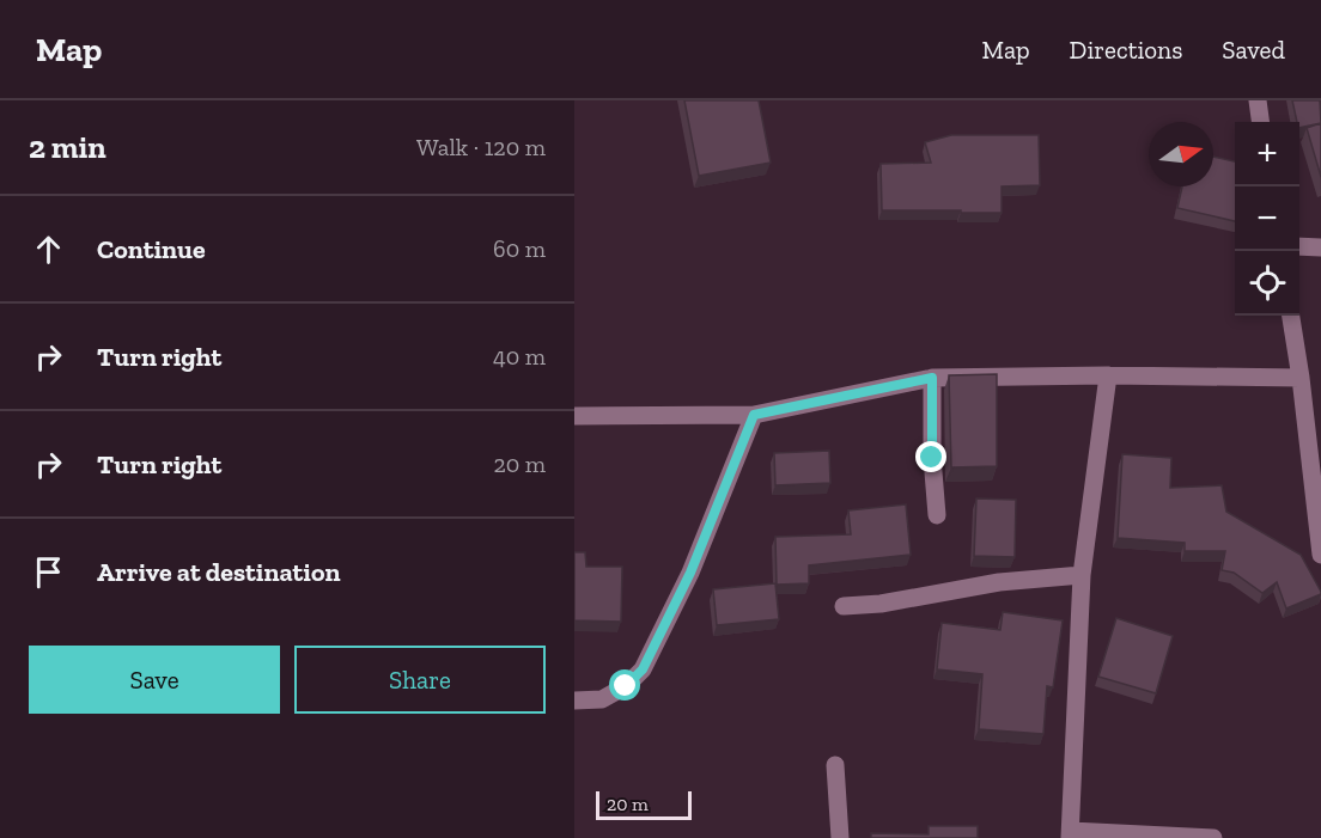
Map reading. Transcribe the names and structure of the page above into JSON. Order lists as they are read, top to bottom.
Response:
{
  "scale_bar": "20 m",
  "north": "right",
  "page": {
    "header": "Map",
    "nav": ["Map", "Directions", "Saved"],
    "heading": ["2 min", "Walk · 120 m"],
    "map_buttons": ["+", "−"],
    "list": [
      ["Continue", "60 m"],
      ["Turn right", "40 m"],
      ["Turn right", "20 m"],
      "Arrive at destination"
    ],
    "buttons": ["Save", "Share"],
    "scale": "20 m"
  }
}
